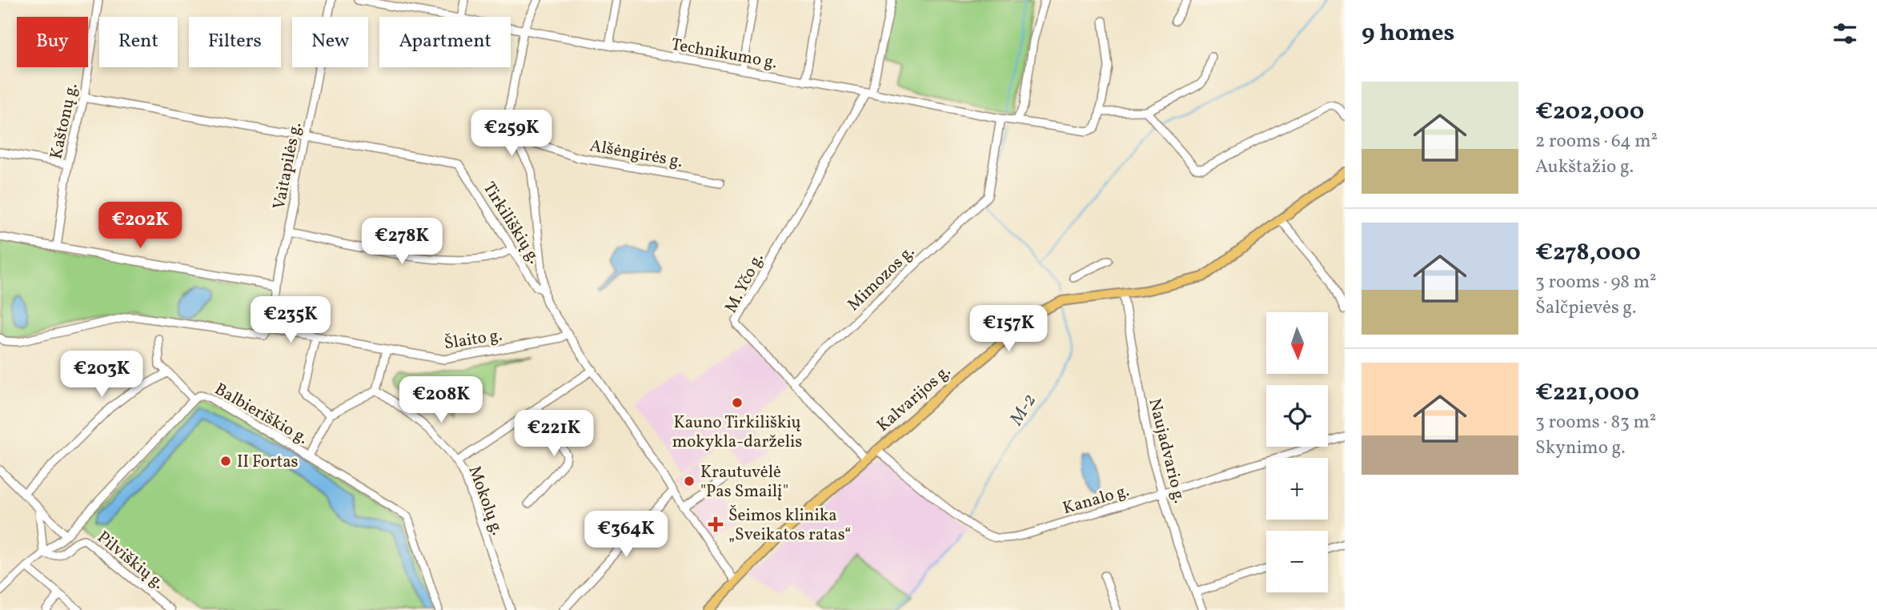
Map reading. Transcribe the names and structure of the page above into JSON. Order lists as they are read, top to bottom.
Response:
{
  "streets": {
    "main road": ["Kalvarijos g."],
    "street": [
      "Technikumo g.",
      "Kaštonų g.",
      "Alšėngirės g.",
      "Vaitapilės g.",
      "Tirkiliškių g.",
      "Mimozos g.",
      "M. Yčo g.",
      "Šlaito g.",
      "Balbieriškio g.",
      "Naujadvario g.",
      "Kanalo g.",
      "Mokolų g.",
      "Pilviškių g."
    ]
  },
  "crossings": [
    ["Technikumo g.", "Mimozos g."],
    ["Technikumo g.", "M. Yčo g."],
    ["Kaštonų g.", "Tirkiliškių g."],
    ["Vaitapilės g.", "Tirkiliškių g."],
    ["Tirkiliškių g.", "Šlaito g."],
    ["Tirkiliškių g.", "Kalvarijos g."],
    ["Mimozos g.", "M. Yčo g."],
    ["M. Yčo g.", "Kalvarijos g."],
    ["Kalvarijos g.", "Naujadvario g."],
    ["Kalvarijos g.", "Kanalo g."],
    ["Balbieriškio g.", "Pilviškių g."],
    ["Naujadvario g.", "Kanalo g."]
  ],
  "water": ["M-2"],
  "places": {
    "other": ["Kauno Tirkiliškių mokykla-darželis", "II Fortas", "Krautuvėlė \"Pas Smailį\""],
    "health": ["Šeimos klinika „Sveikatos ratas“"]
  },
  "north": "bottom",
  "page": {
    "heading": "9 homes",
    "chip": [
      "Buy",
      "Rent",
      "Filters",
      "New",
      "Apartment"
    ],
    "list": [
      {
        "name": "€202,000",
        "note": "2 rooms · 64 m² · Aukštažio g."
      },
      {
        "name": "€278,000",
        "note": "3 rooms · 98 m² · Šalčpievės g."
      },
      {
        "name": "€221,000",
        "note": "3 rooms · 83 m² · Skynimo g."
      }
    ],
    "price": [
      "€259K",
      "€202K",
      "€278K",
      "€235K",
      "€157K",
      "€203K",
      "€208K",
      "€221K",
      "€364K"
    ],
    "map_buttons": ["+", "−"]
  }
}
